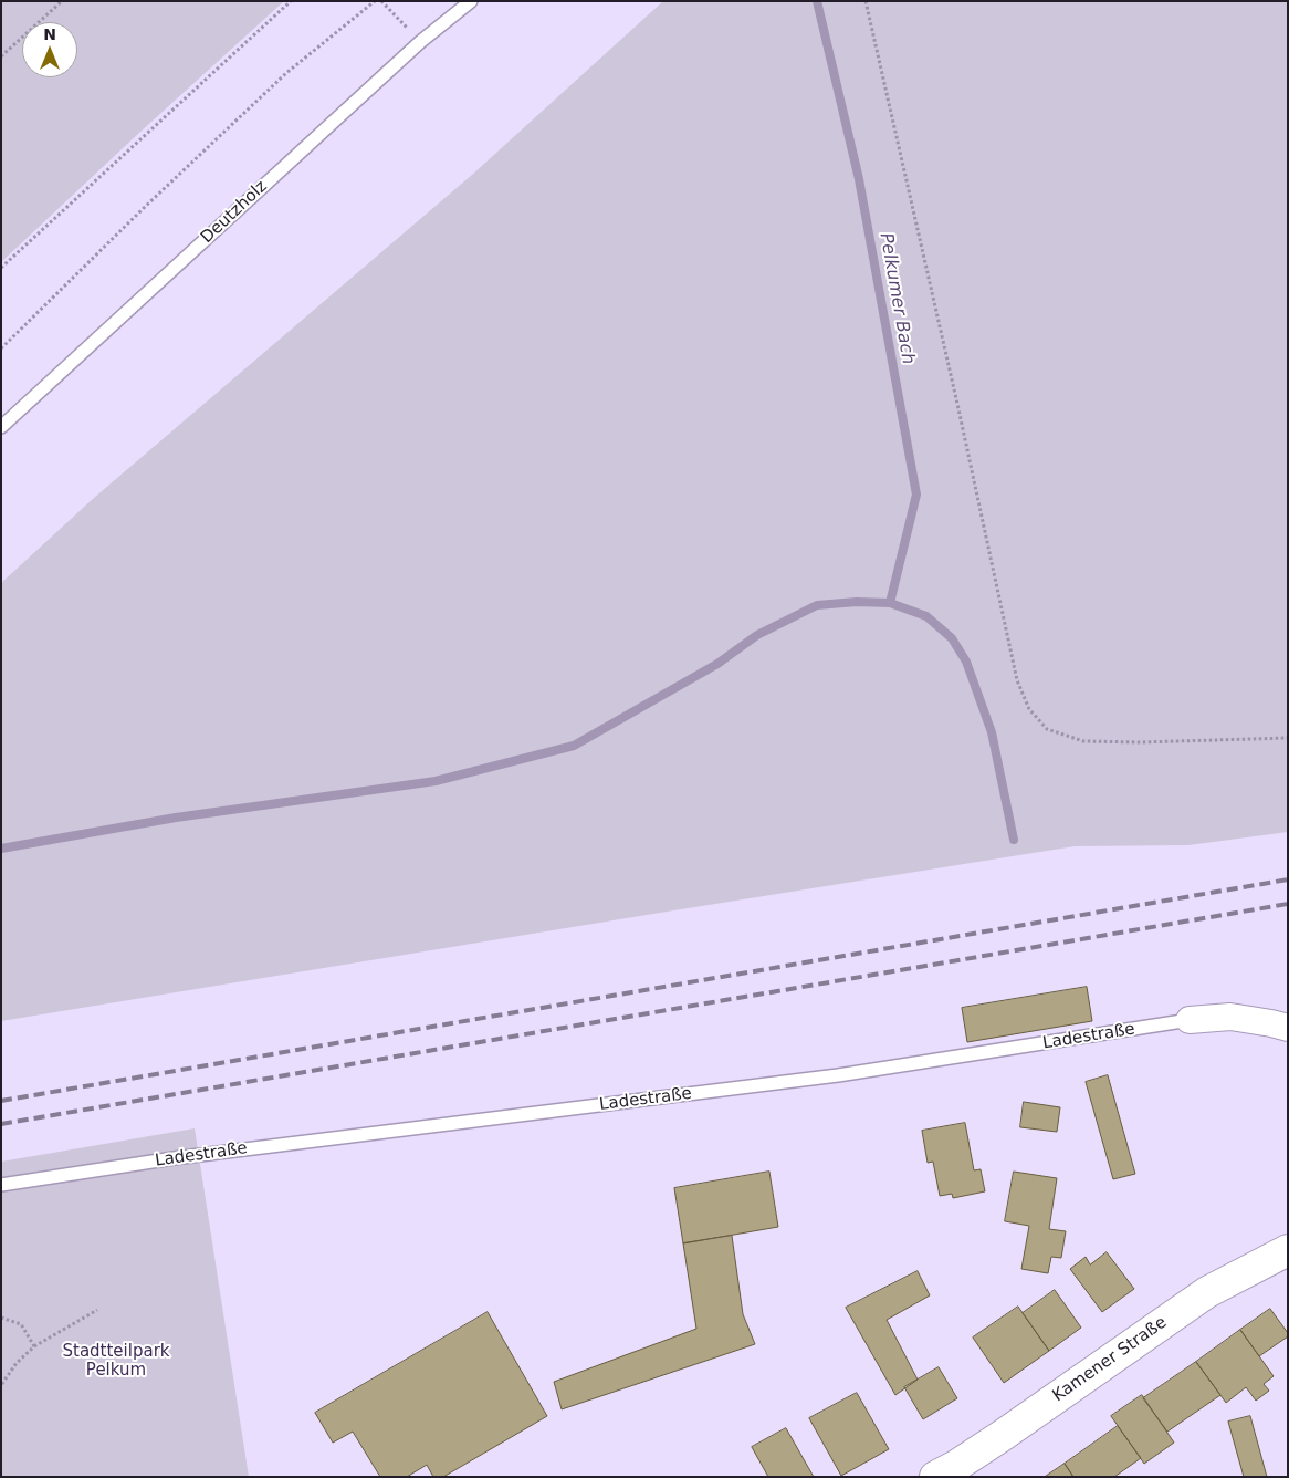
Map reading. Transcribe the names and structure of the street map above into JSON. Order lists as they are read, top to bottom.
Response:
{
  "streets": {
    "main road": ["Kamener Straße"],
    "street": ["Ladestraße"],
    "lane": ["Deutzholz"]
  },
  "water": ["Pelkumer Bach"],
  "parks": ["Stadtteilpark Pelkum"],
  "north": "top"
}
